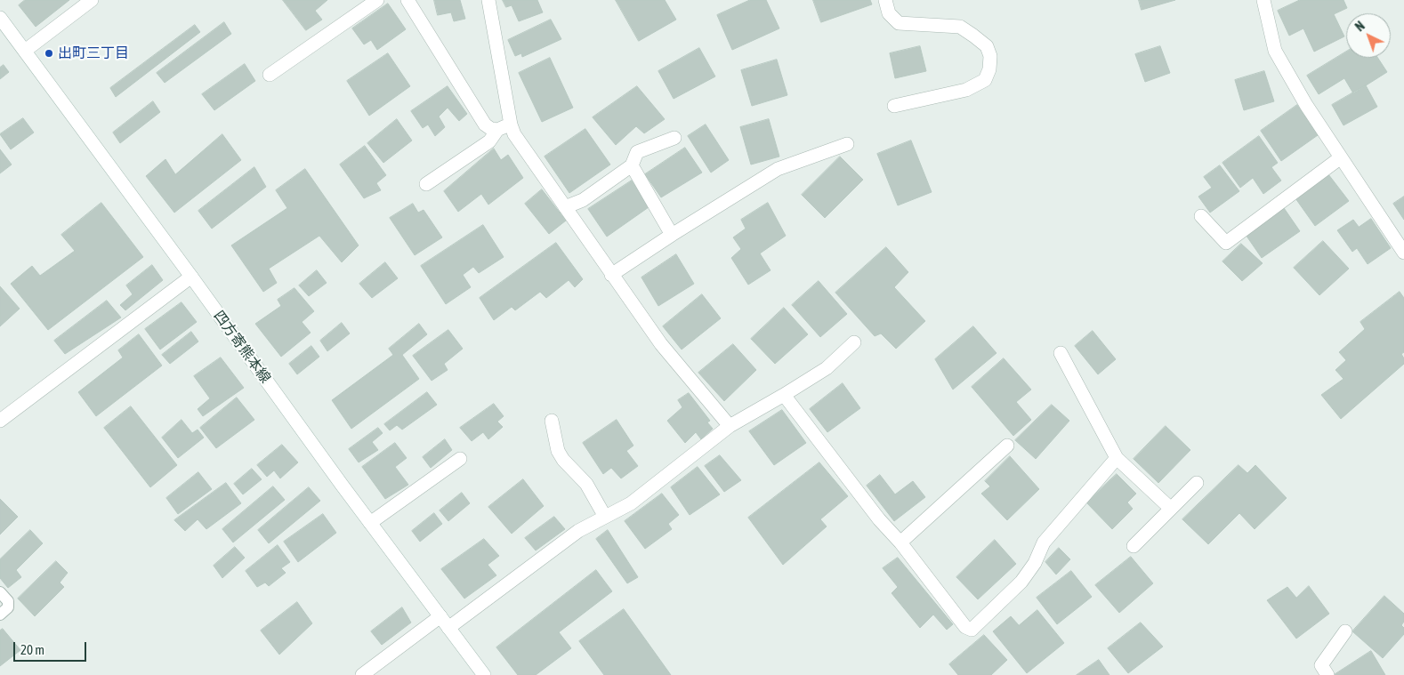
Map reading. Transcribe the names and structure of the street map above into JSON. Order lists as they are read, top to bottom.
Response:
{
  "streets": {
    "street": ["四方寄熊本線"]
  },
  "places": ["出町三丁目"],
  "scale_bar": "20 m",
  "north": "top left"
}
